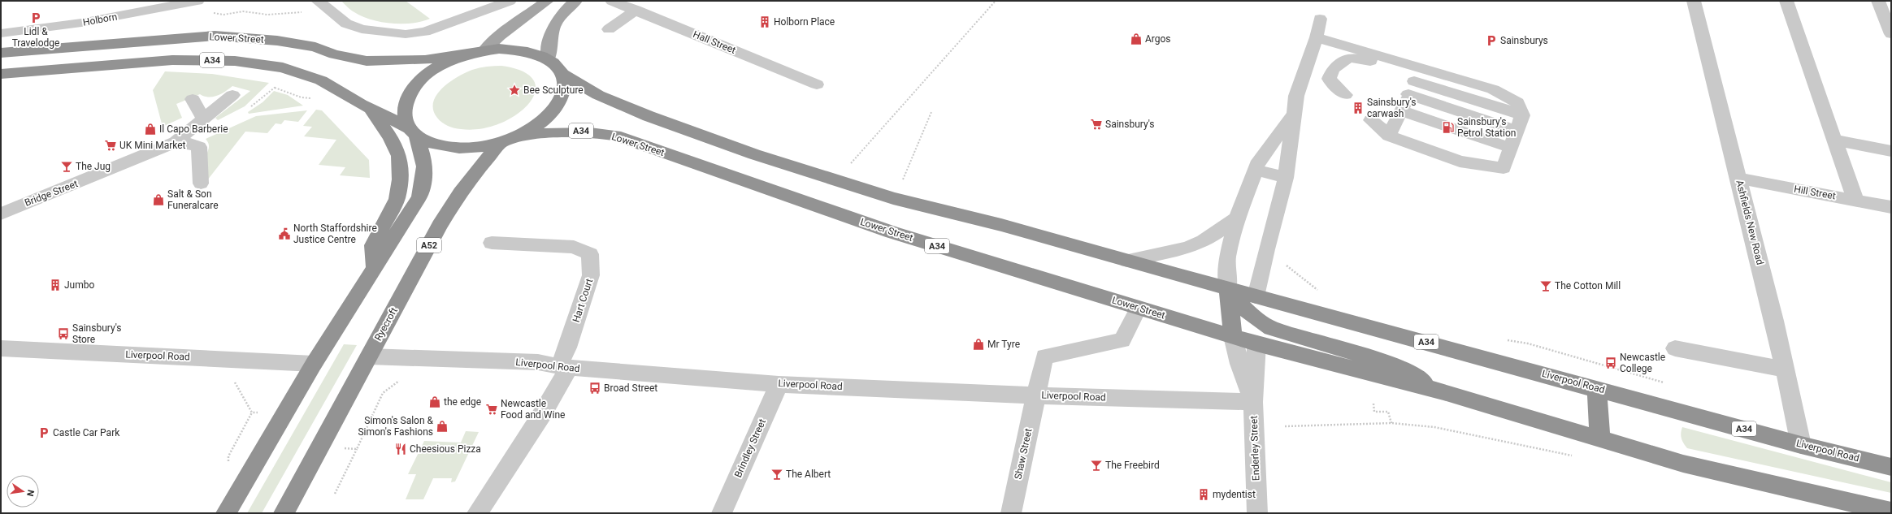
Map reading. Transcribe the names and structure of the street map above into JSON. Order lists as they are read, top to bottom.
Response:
{
  "streets": {
    "highway": [
      "Lower Street",
      "A34",
      "A52",
      "Ryecroft",
      "Liverpool Road"
    ],
    "street": [
      "Holborn",
      "Hall Street",
      "Hill Street",
      "Bridge Street",
      "Ashfields New Road",
      "Hart Court",
      "Brindley Street",
      "Enderley Street",
      "Shaw Street"
    ]
  },
  "crossings": [
    ["Lower Street", "A34"],
    ["Lower Street", "Ryecroft"],
    ["Lower Street", "Enderley Street"],
    ["Lower Street", "Shaw Street"],
    ["A34", "Liverpool Road"],
    ["A34", "Enderley Street"],
    ["Hill Street", "Ashfields New Road"],
    ["Ashfields New Road", "Liverpool Road"],
    ["Hart Court", "Liverpool Road"],
    ["Ryecroft", "Liverpool Road"],
    ["Liverpool Road", "Brindley Street"],
    ["Liverpool Road", "Enderley Street"],
    ["Liverpool Road", "Shaw Street"]
  ],
  "places": {
    "parking": ["Lidl & Travelodge", "Sainsburys", "Castle Car Park"],
    "building": [
      "Holborn Place",
      "Sainsbury's carwash",
      "Jumbo",
      "mydentist"
    ],
    "shop": [
      "Argos",
      "Il Capo Barberie",
      "Salt & Son Funeralcare",
      "Mr Tyre",
      "the edge",
      "Simon's Salon & Simon's Fashions"
    ],
    "place": ["Bee Sculpture"],
    "supermarket": ["Sainsbury's", "UK Mini Market", "Newcastle Food and Wine"],
    "fuel station": ["Sainsbury's Petrol Station"],
    "bar": [
      "The Jug",
      "The Cotton Mill",
      "The Freebird",
      "The Albert"
    ],
    "public building": ["North Staffordshire Justice Centre"],
    "bus stop": ["Sainsbury's Store", "Newcastle College", "Broad Street"],
    "restaurant": ["Cheesious Pizza"]
  },
  "north": "right"
}
